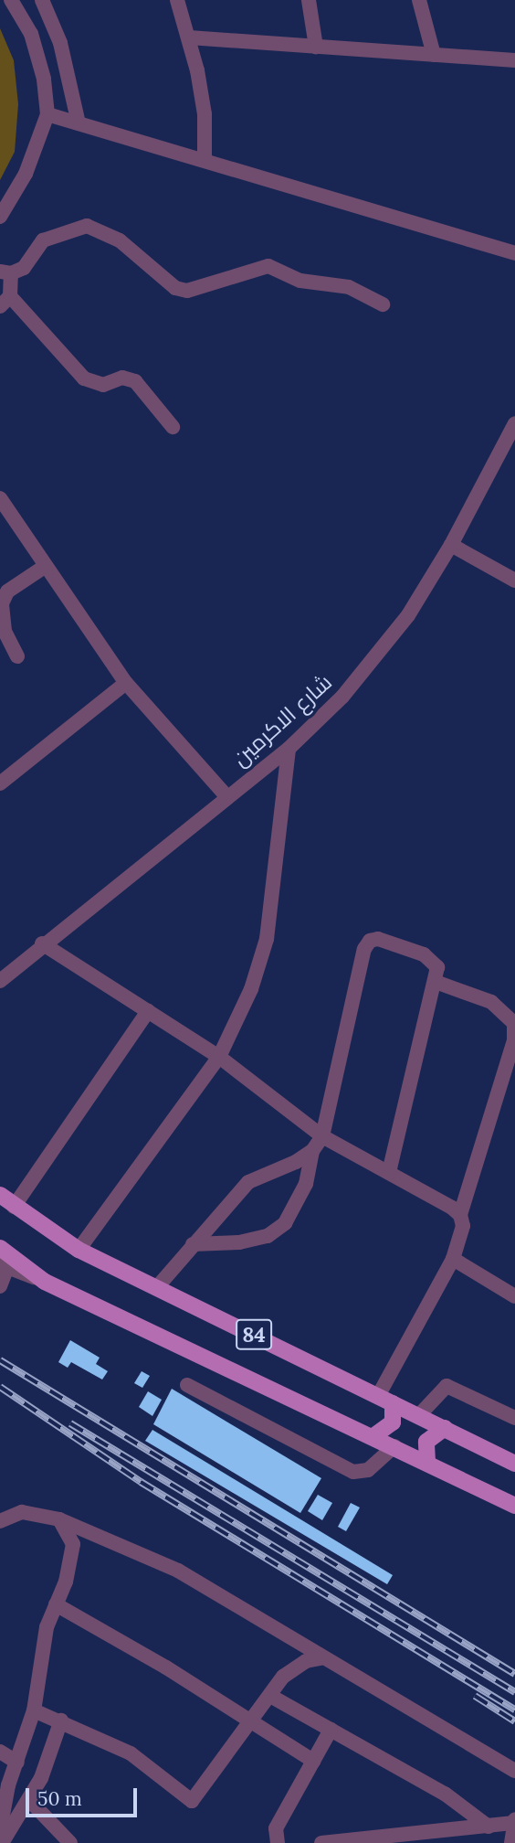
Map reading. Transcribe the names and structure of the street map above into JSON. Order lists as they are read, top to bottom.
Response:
{
  "streets": {
    "main road": ["84"],
    "street": ["شارع الاكرمين"]
  },
  "scale_bar": "50 m"
}
